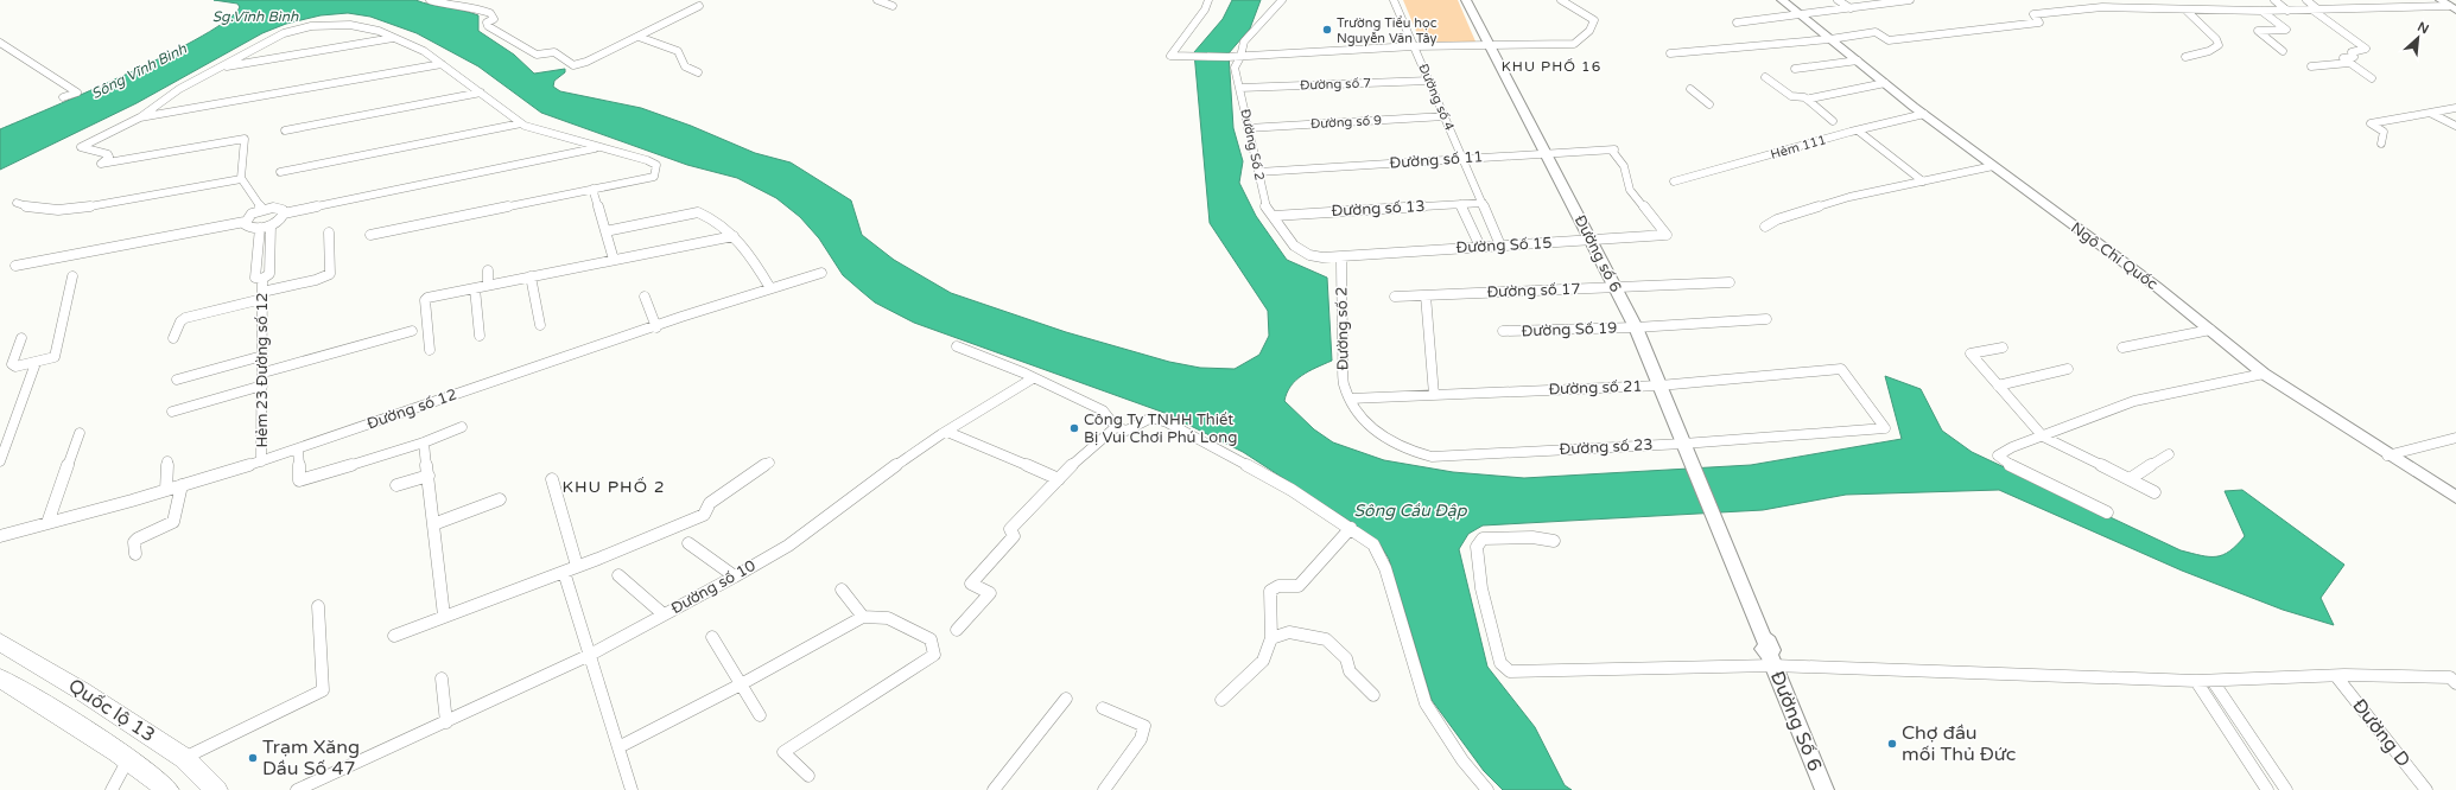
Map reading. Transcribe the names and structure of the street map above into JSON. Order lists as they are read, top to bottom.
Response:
{
  "streets": {
    "highway": ["Quốc lộ 13"],
    "street": [
      "Đường số 7",
      "Đường số 4",
      "Đường số 9",
      "Đường Số 2",
      "Hẻm 111",
      "Đường số 11",
      "Đường số 13",
      "Đường Số 15",
      "Đường số 6",
      "Ngô Chí Quốc",
      "Đường số 17",
      "Đường số 2",
      "Đường Số 19",
      "Hẻm 23 Đường số 12",
      "Đường số 21",
      "Đường số 12",
      "Đường số 23",
      "Đường số 10",
      "Đường Số 6",
      "Đường D"
    ]
  },
  "crossings": [
    ["Đường số 7", "Đường số 4"],
    ["Đường số 7", "Đường Số 2"],
    ["Đường số 4", "Đường số 9"],
    ["Đường số 4", "Đường số 11"],
    ["Đường số 4", "Đường số 13"],
    ["Đường số 4", "Đường Số 15"],
    ["Đường số 9", "Đường Số 2"],
    ["Đường Số 2", "Đường số 11"],
    ["Đường Số 2", "Đường số 13"],
    ["Đường Số 2", "Đường Số 15"],
    ["Đường Số 2", "Đường số 2"],
    ["Hẻm 111", "Ngô Chí Quốc"],
    ["Đường số 11", "Đường Số 15"],
    ["Đường số 11", "Đường số 6"],
    ["Đường Số 15", "Đường số 6"],
    ["Đường Số 15", "Đường số 2"],
    ["Đường số 6", "Đường số 17"],
    ["Đường số 6", "Đường Số 19"],
    ["Đường số 6", "Đường số 21"],
    ["Đường số 6", "Đường số 23"],
    ["Đường số 6", "Đường Số 6"],
    ["Đường số 2", "Đường số 21"],
    ["Đường số 2", "Đường số 23"],
    ["Hẻm 23 Đường số 12", "Đường số 12"],
    ["Đường số 21", "Đường số 23"]
  ],
  "districts": ["KHU PHỐ 16", "KHU PHỐ 2"],
  "water": ["Sg.Vĩnh Bình", "Sông Vĩnh Bình", "Sông Cầu Đập"],
  "places": [
    "Trường Tiểu học Nguyễn Văn Tây",
    "Công Ty TNHH Thiết Bị Vui Chơi Phú Long",
    "Chợ đầu mối Thủ Đức",
    "Trạm Xăng Dầu Số 47"
  ],
  "north": "top right"
}
